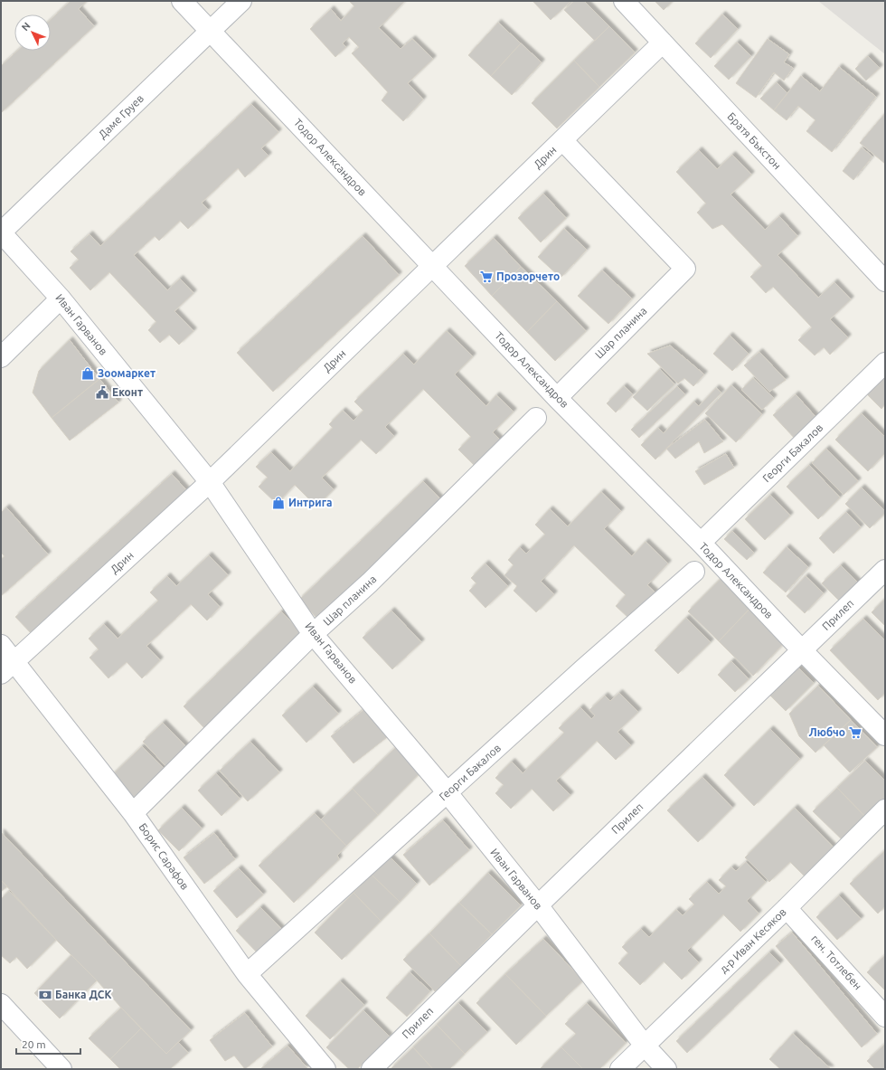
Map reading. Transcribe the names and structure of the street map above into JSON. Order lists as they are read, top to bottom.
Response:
{
  "streets": {
    "street": [
      "Даме Груев",
      "Братя Бъкстон",
      "Тодор Александров",
      "Дрин",
      "Иван Гарванов",
      "Шар планина",
      "Георги Бакалов",
      "Прилеп",
      "Борис Сарафов",
      "д-р Иван Кесяков",
      "ген. Тотлебен"
    ]
  },
  "crossings": [
    ["Даме Груев", "Тодор Александров"],
    ["Даме Груев", "Иван Гарванов"],
    ["Братя Бъкстон", "Дрин"],
    ["Тодор Александров", "Дрин"],
    ["Тодор Александров", "Шар планина"],
    ["Тодор Александров", "Георги Бакалов"],
    ["Тодор Александров", "Прилеп"],
    ["Дрин", "Иван Гарванов"],
    ["Дрин", "Шар планина"],
    ["Дрин", "Борис Сарафов"],
    ["Иван Гарванов", "Шар планина"],
    ["Иван Гарванов", "Георги Бакалов"],
    ["Иван Гарванов", "Прилеп"],
    ["Иван Гарванов", "д-р Иван Кесяков"],
    ["Шар планина", "Борис Сарафов"],
    ["Георги Бакалов", "Борис Сарафов"],
    ["д-р Иван Кесяков", "ген. Тотлебен"]
  ],
  "places": {
    "supermarket": ["Прозорчето", "Любчо"],
    "shop": ["Зоомаркет", "Интрига"],
    "public building": ["Еконт"],
    "bank": ["Банка ДСК"]
  },
  "scale_bar": "20 m",
  "north": "top left"
}
